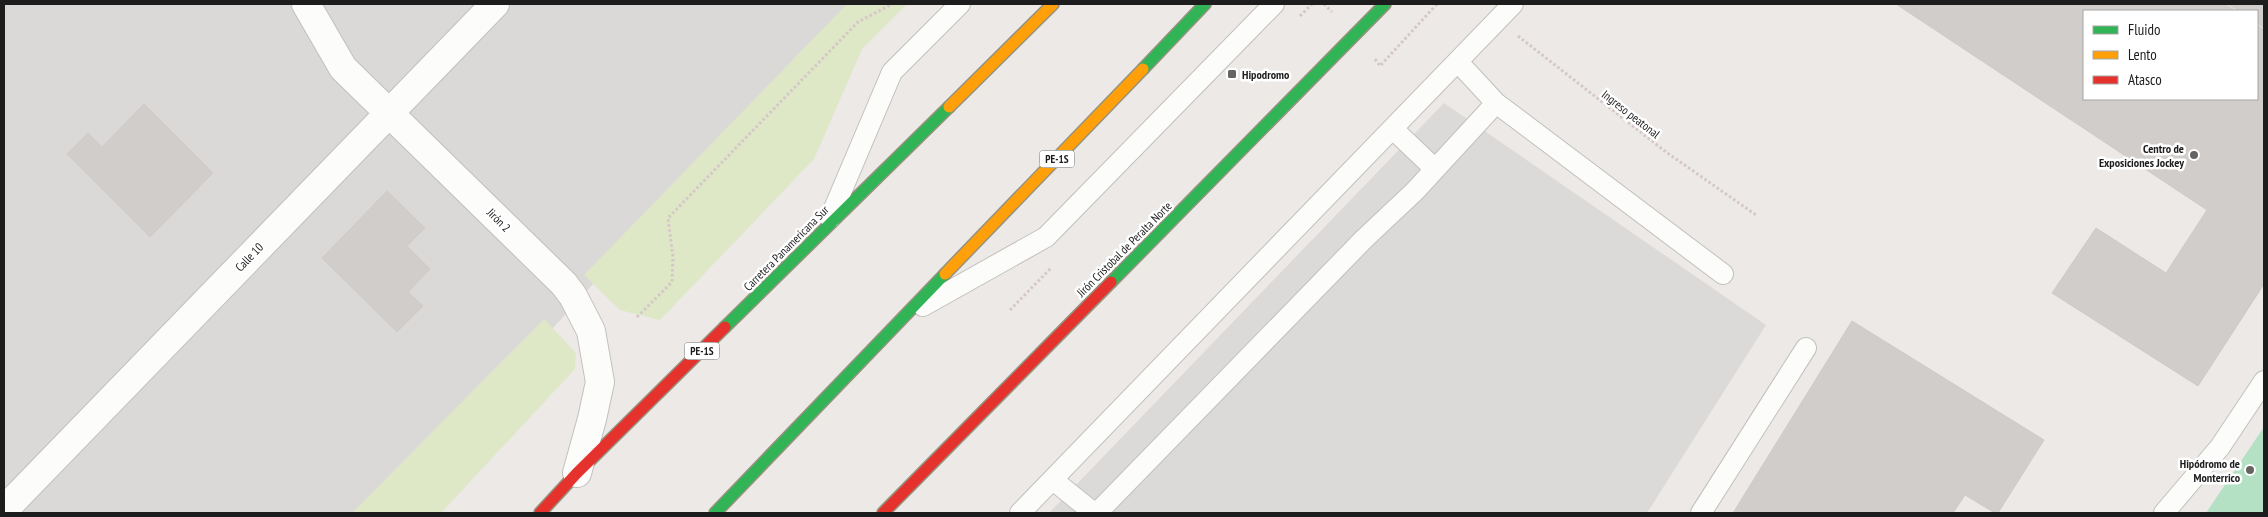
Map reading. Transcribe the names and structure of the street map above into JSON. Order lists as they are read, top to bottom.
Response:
{
  "streets": {
    "main road": ["PE-1S", "Carretera Panamericana Sur", "Jirón Cristobal de Peralta Norte"],
    "street": ["Jirón 2", "Calle 10"],
    "path": ["Ingreso peatonal"]
  },
  "crossings": [
    ["Jirón 2", "Carretera Panamericana Sur"],
    ["Jirón 2", "Calle 10"]
  ],
  "places": {
    "transit": ["Hipodromo"],
    "other": ["Centro de Exposiciones Jockey", "Hipódromo de Monterrico"]
  },
  "legend": ["Fluido", "Lento", "Atasco"]
}
